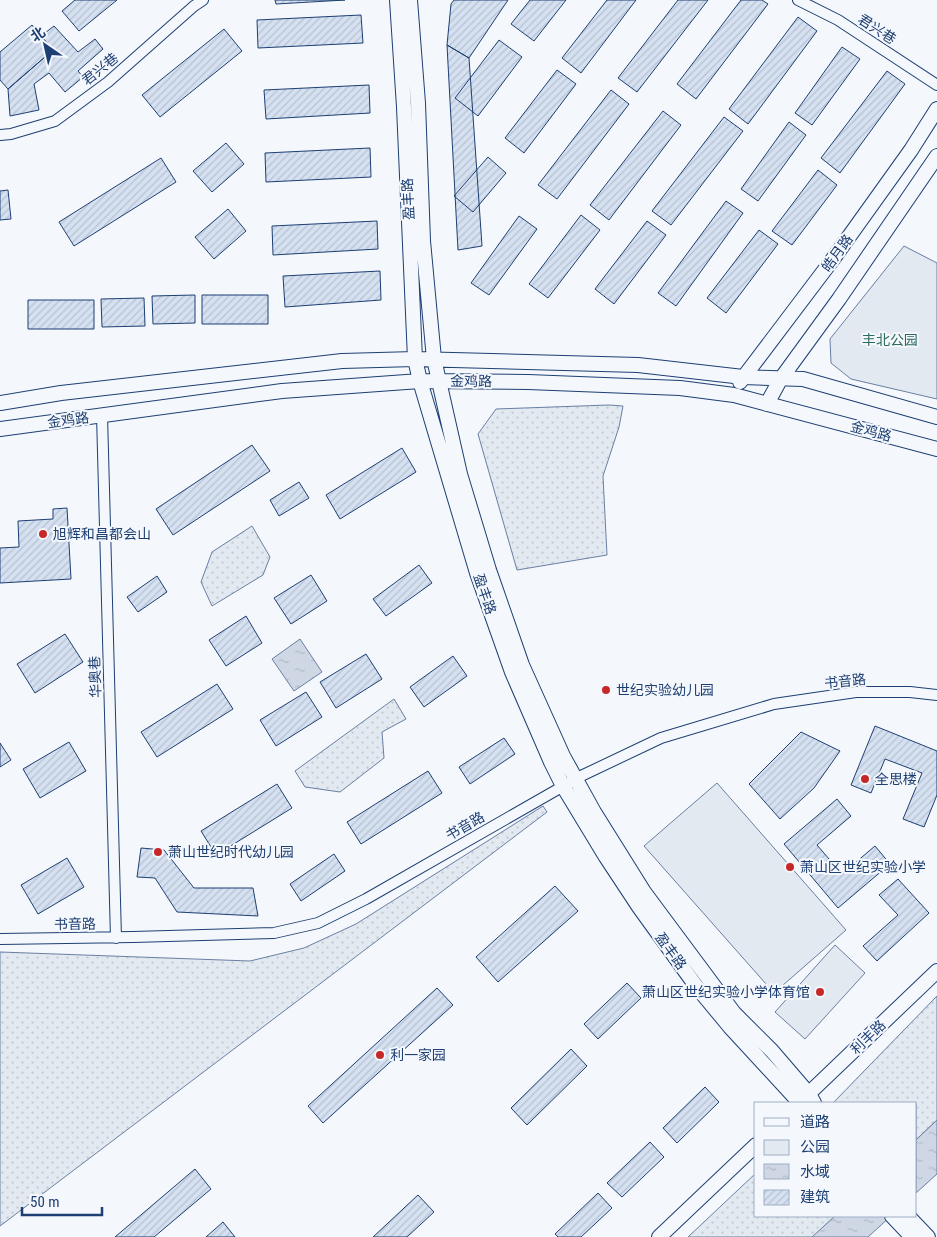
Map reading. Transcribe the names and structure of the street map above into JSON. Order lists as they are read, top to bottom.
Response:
{
  "streets": {
    "main road": [
      "盈丰路",
      "皓月路",
      "金鸡路",
      "利丰路"
    ],
    "street": ["君兴巷", "华奥巷", "书音路"]
  },
  "crossings": [
    ["盈丰路", "金鸡路"],
    ["盈丰路", "书音路"],
    ["盈丰路", "利丰路"],
    ["皓月路", "金鸡路"],
    ["金鸡路", "华奥巷"],
    ["华奥巷", "书音路"]
  ],
  "parks": ["丰北公园"],
  "places": [
    "旭辉和昌都会山",
    "世纪实验幼儿园",
    "全思楼",
    "萧山世纪时代幼儿园",
    "萧山区世纪实验小学",
    "萧山区世纪实验小学体育馆",
    "利一家园"
  ],
  "legend": [
    "道路",
    "公园",
    "水域",
    "建筑"
  ],
  "scale_bar": "50 m",
  "north": "top left"
}
